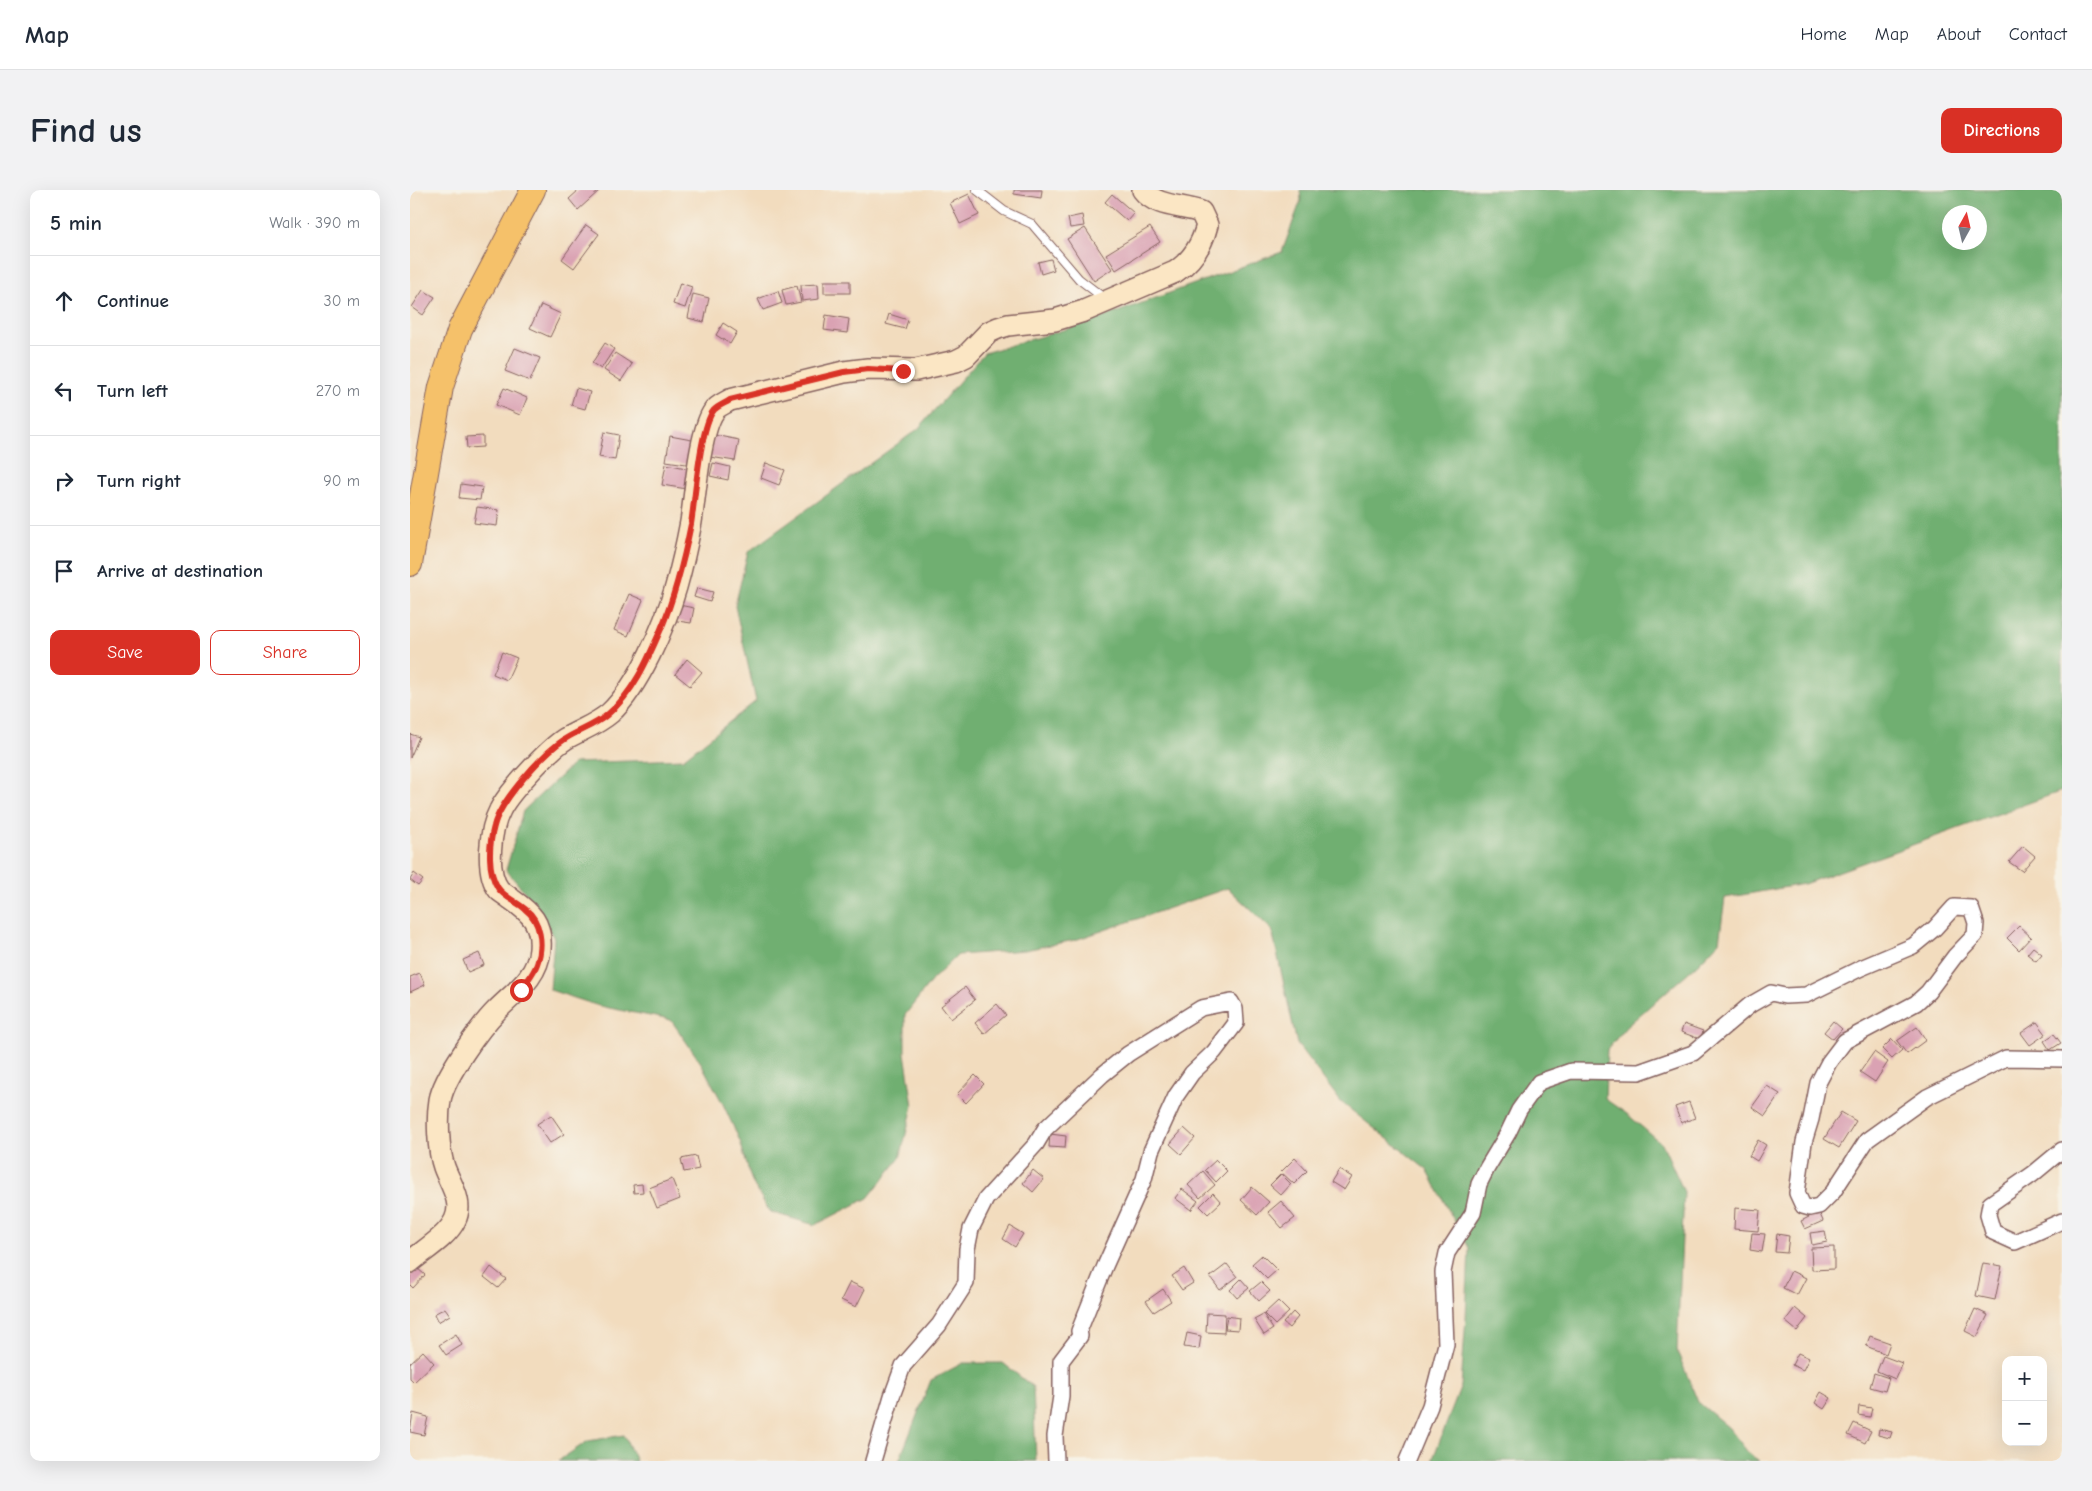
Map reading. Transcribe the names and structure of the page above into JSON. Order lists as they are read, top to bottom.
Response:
{
  "north": "top",
  "page": {
    "header": "Map",
    "nav": [
      "Home",
      "Map",
      "About",
      "Contact"
    ],
    "buttons": [
      "Directions",
      ["Save", "Share"]
    ],
    "title": "Find us",
    "heading": ["5 min", "Walk · 390 m"],
    "list": [
      ["Continue", "30 m"],
      ["Turn left", "270 m"],
      ["Turn right", "90 m"],
      "Arrive at destination"
    ],
    "map_buttons": ["+", "−"]
  }
}
